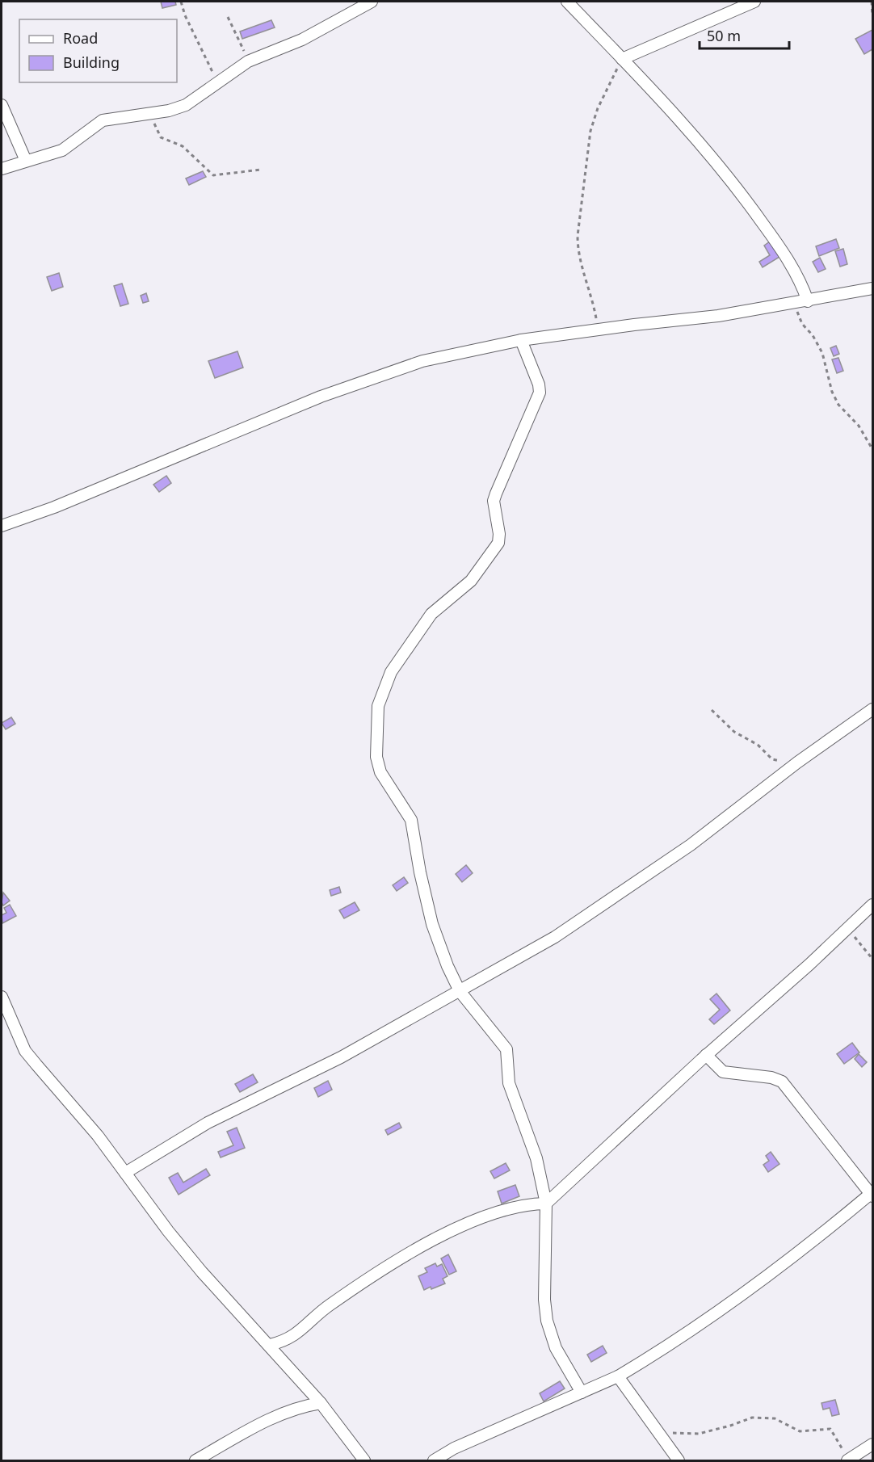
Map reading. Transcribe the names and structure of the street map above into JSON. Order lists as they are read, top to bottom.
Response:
{
  "legend": ["Road", "Building"],
  "scale_bar": "50 m"
}
